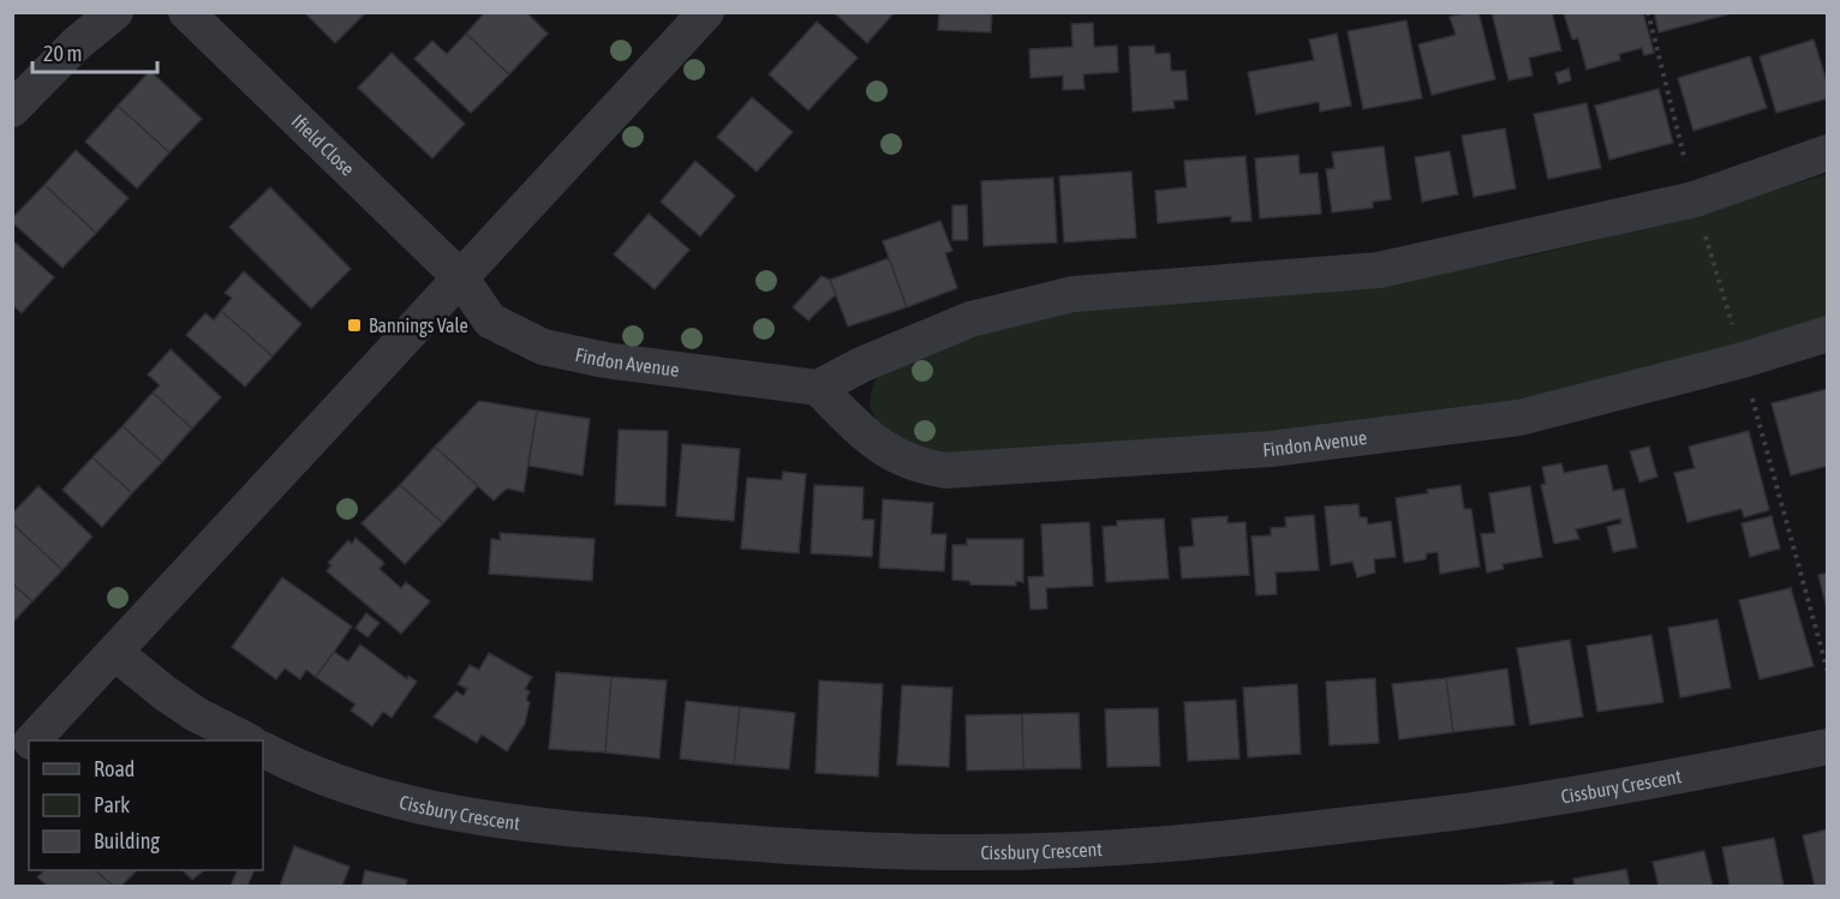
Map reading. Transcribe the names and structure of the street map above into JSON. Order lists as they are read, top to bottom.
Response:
{
  "streets": {
    "street": ["Ifield Close", "Findon Avenue", "Cissbury Crescent"]
  },
  "crossings": [
    ["Ifield Close", "Findon Avenue"]
  ],
  "places": {
    "transit": ["Bannings Vale"]
  },
  "legend": ["Road", "Park", "Building"],
  "scale_bar": "20 m"
}
